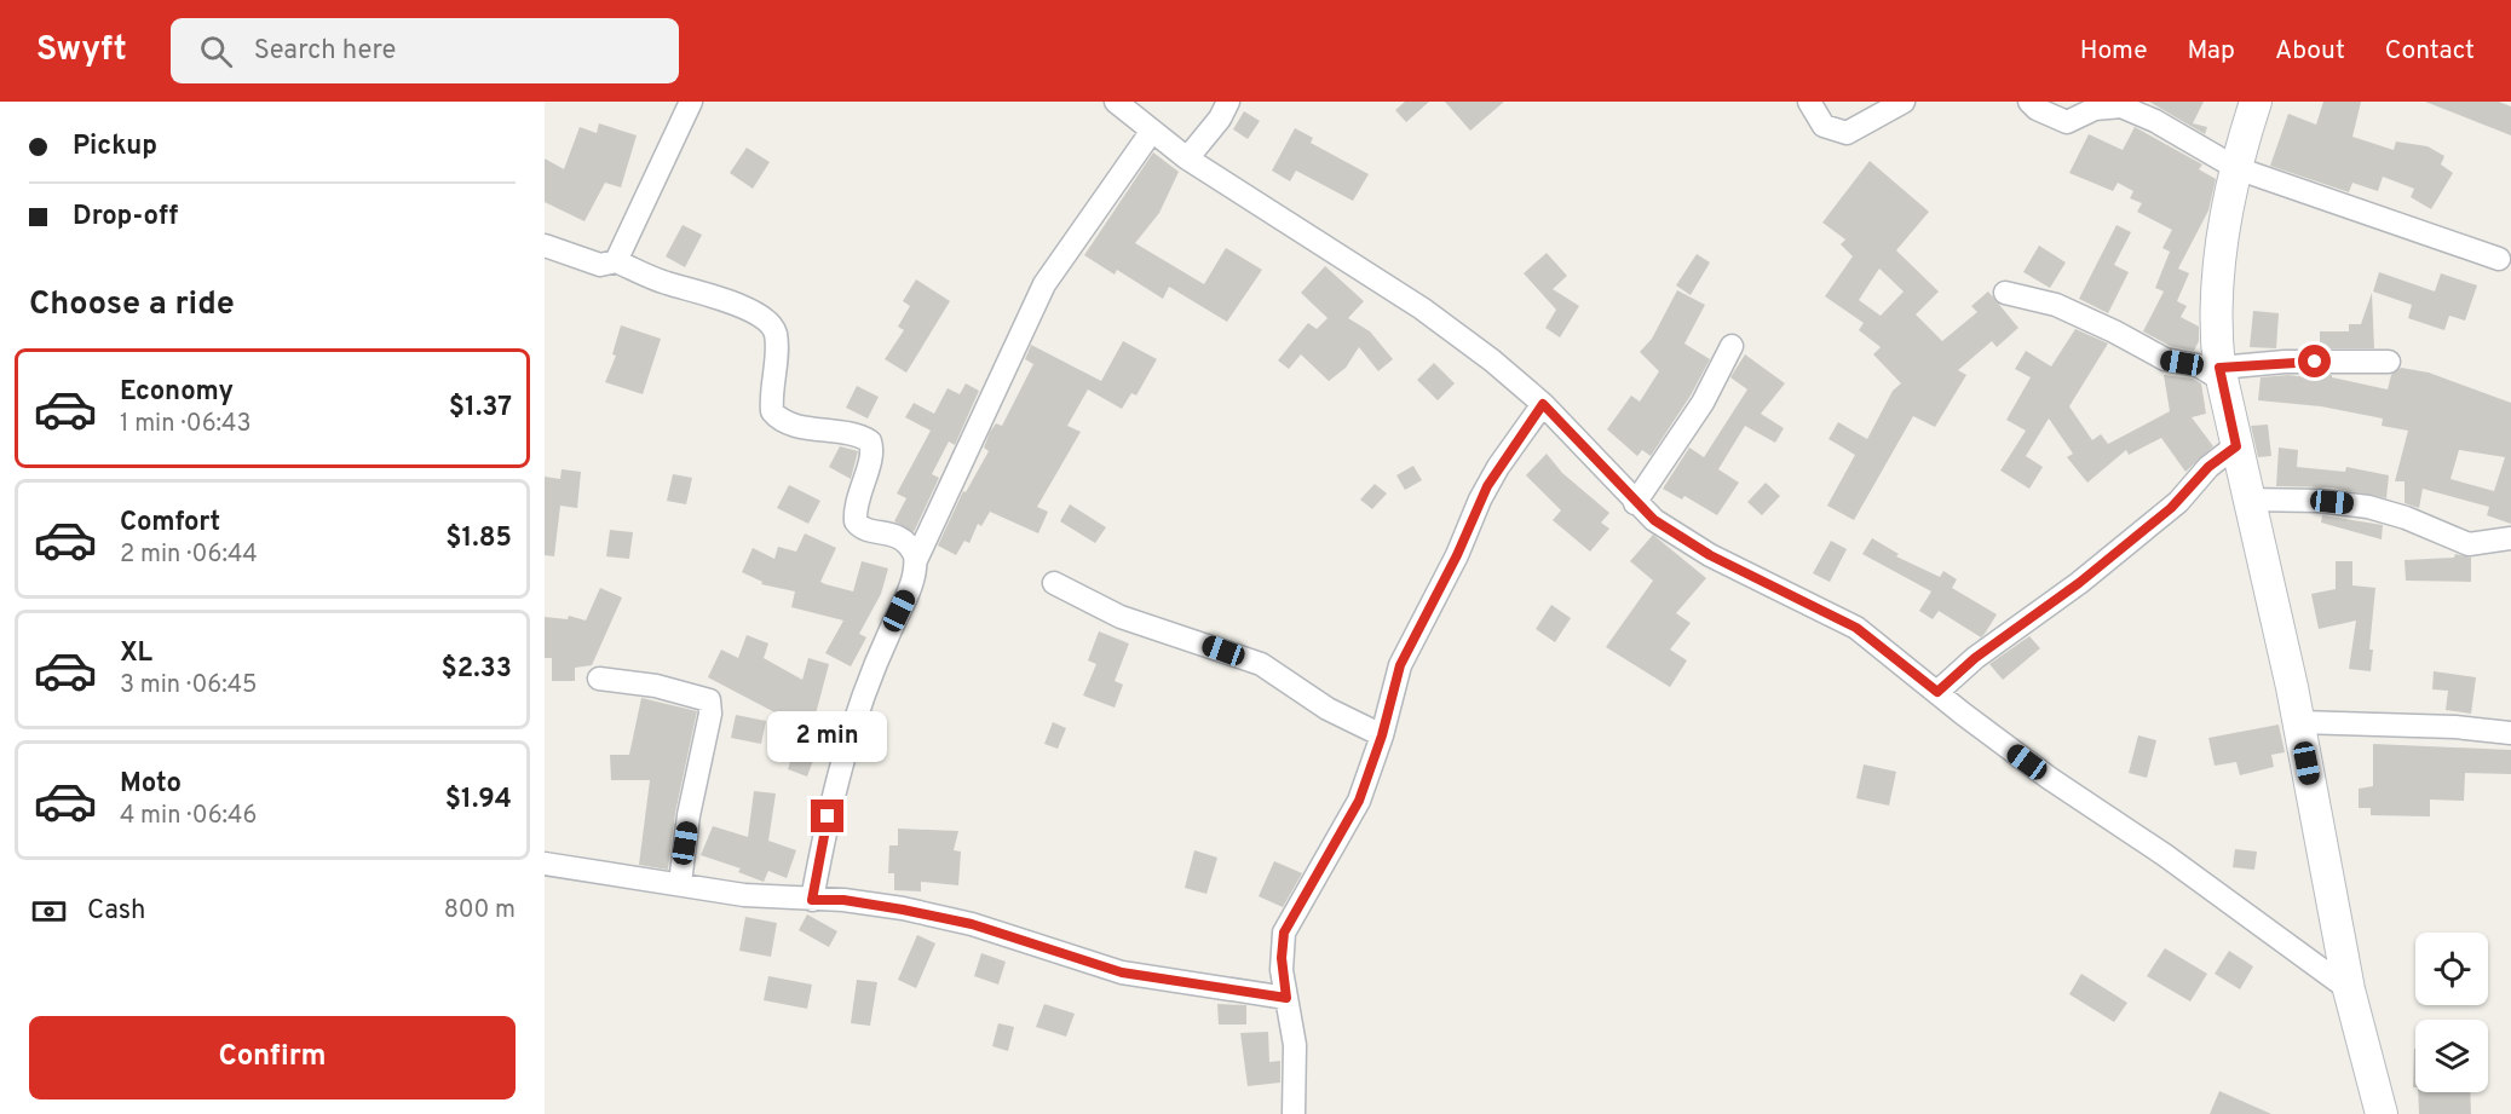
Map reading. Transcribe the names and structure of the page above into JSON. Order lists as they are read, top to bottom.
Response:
{
  "page": {
    "header": "Swyft",
    "search": "Search here",
    "nav": [
      "Home",
      "Map",
      "About",
      "Contact"
    ],
    "banner": ["Pickup", "Drop-off"],
    "heading": "Choose a ride",
    "list": [
      {
        "name": "Economy",
        "note": "1 min · 06:43",
        "value": "$1.37"
      },
      {
        "name": "Comfort",
        "note": "2 min · 06:44",
        "value": "$1.85"
      },
      {
        "name": "XL",
        "note": "3 min · 06:45",
        "value": "$2.33"
      },
      {
        "name": "Moto",
        "note": "4 min · 06:46",
        "value": "$1.94"
      }
    ],
    "bubble": "2 min",
    "pay": ["Cash", "800 m"],
    "buttons": "Confirm"
  }
}
